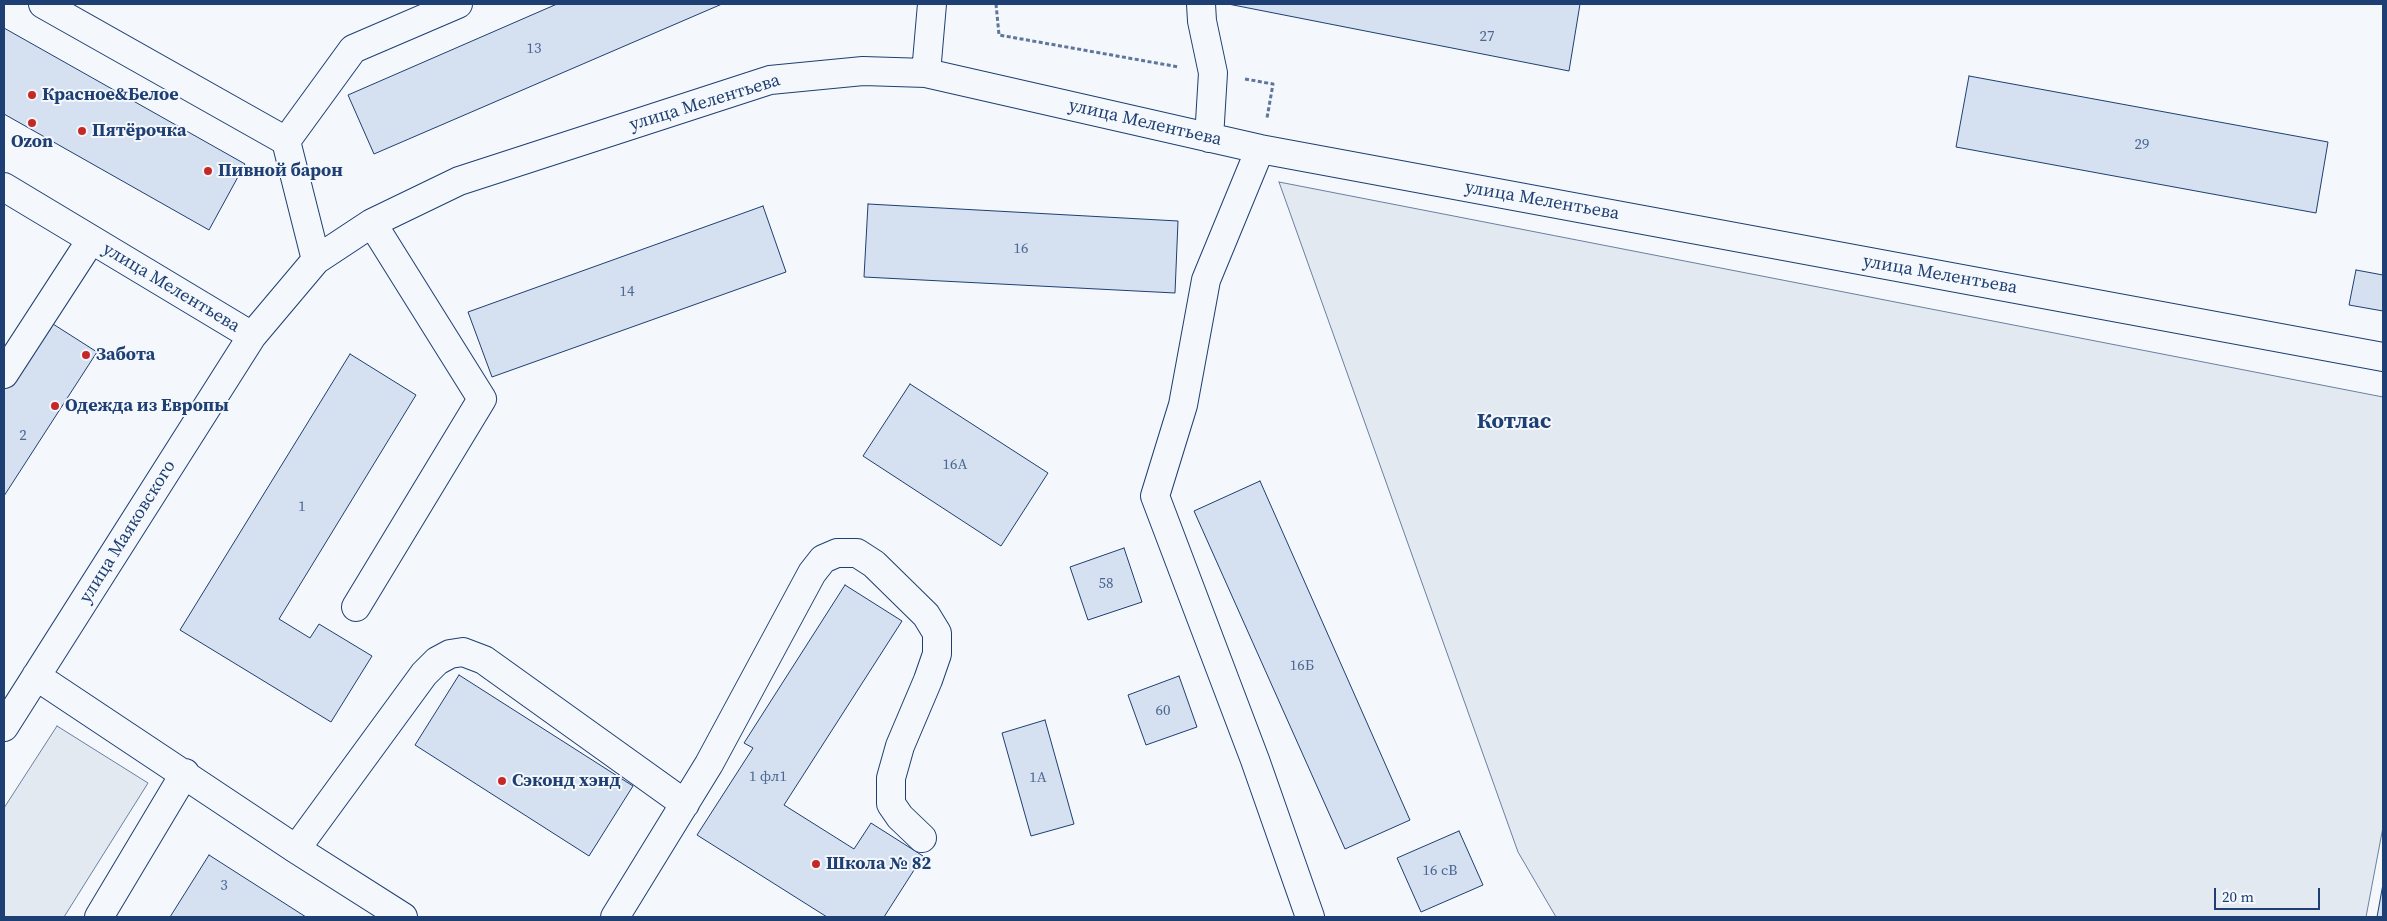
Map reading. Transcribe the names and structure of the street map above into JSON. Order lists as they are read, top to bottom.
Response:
{
  "streets": {
    "street": ["улица Мелентьева", "улица Маяковского"]
  },
  "crossings": [
    ["улица Мелентьева", "улица Маяковского"]
  ],
  "districts": ["Котлас"],
  "places": [
    "Красное&Белое",
    "Ozon",
    "Пятёрочка",
    "Пивной барон",
    "Забота",
    "Одежда из Европы",
    "Сэконд хэнд",
    "Школа № 82"
  ],
  "house_numbers": [
    "27",
    "13",
    "29",
    "16",
    "14",
    "2",
    "16А",
    "1",
    "58",
    "16Б",
    "60",
    "1 фл1",
    "1А",
    "16 сВ",
    "3"
  ],
  "scale_bar": "20 m"
}
